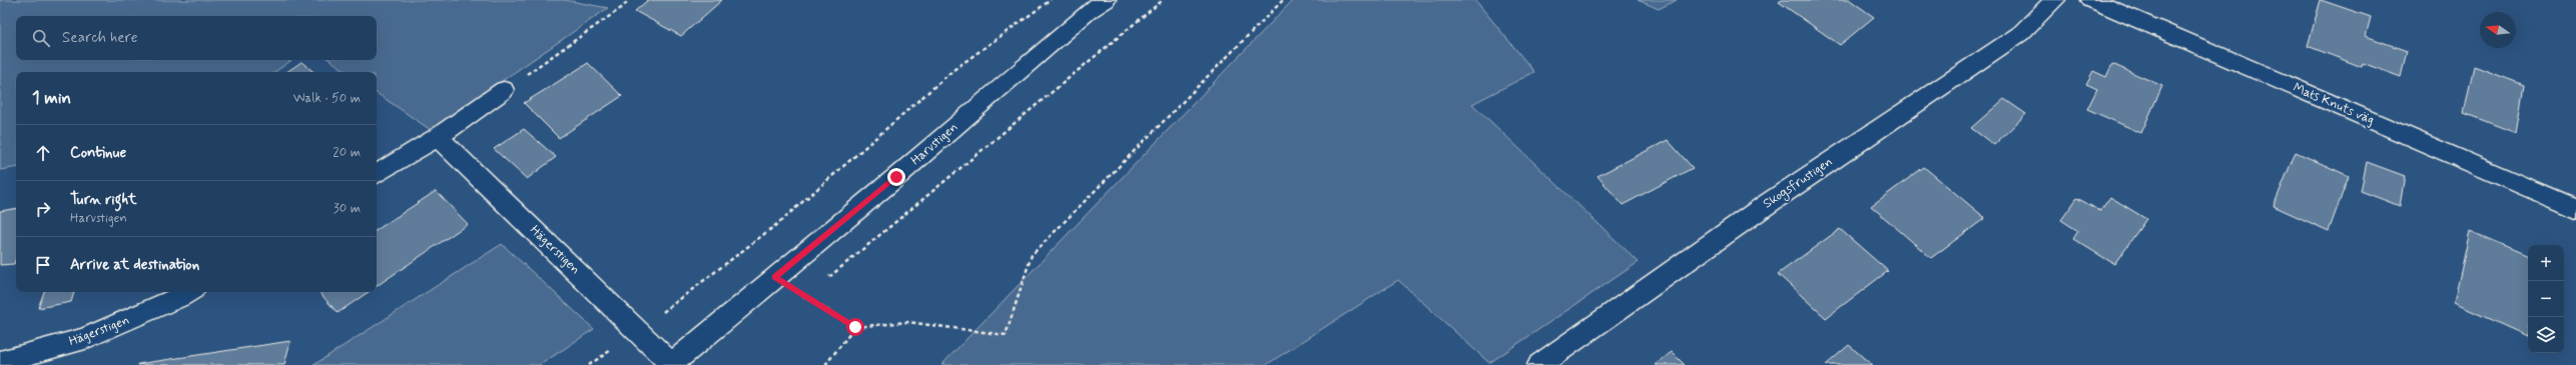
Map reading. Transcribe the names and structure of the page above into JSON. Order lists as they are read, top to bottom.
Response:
{
  "streets": {
    "street": [
      "Mats Knuts väg",
      "Harvstigen",
      "Skogsfrustigen",
      "Hägerstigen"
    ]
  },
  "crossings": [
    ["Harvstigen", "Hägerstigen"]
  ],
  "north": "left",
  "page": {
    "search": "Search here",
    "heading": ["1 min", "Walk · 50 m"],
    "list": [
      ["Continue", "20 m"],
      ["Turn right", "Harvstigen", "30 m"],
      "Arrive at destination"
    ],
    "map_buttons": ["+", "−"]
  }
}
